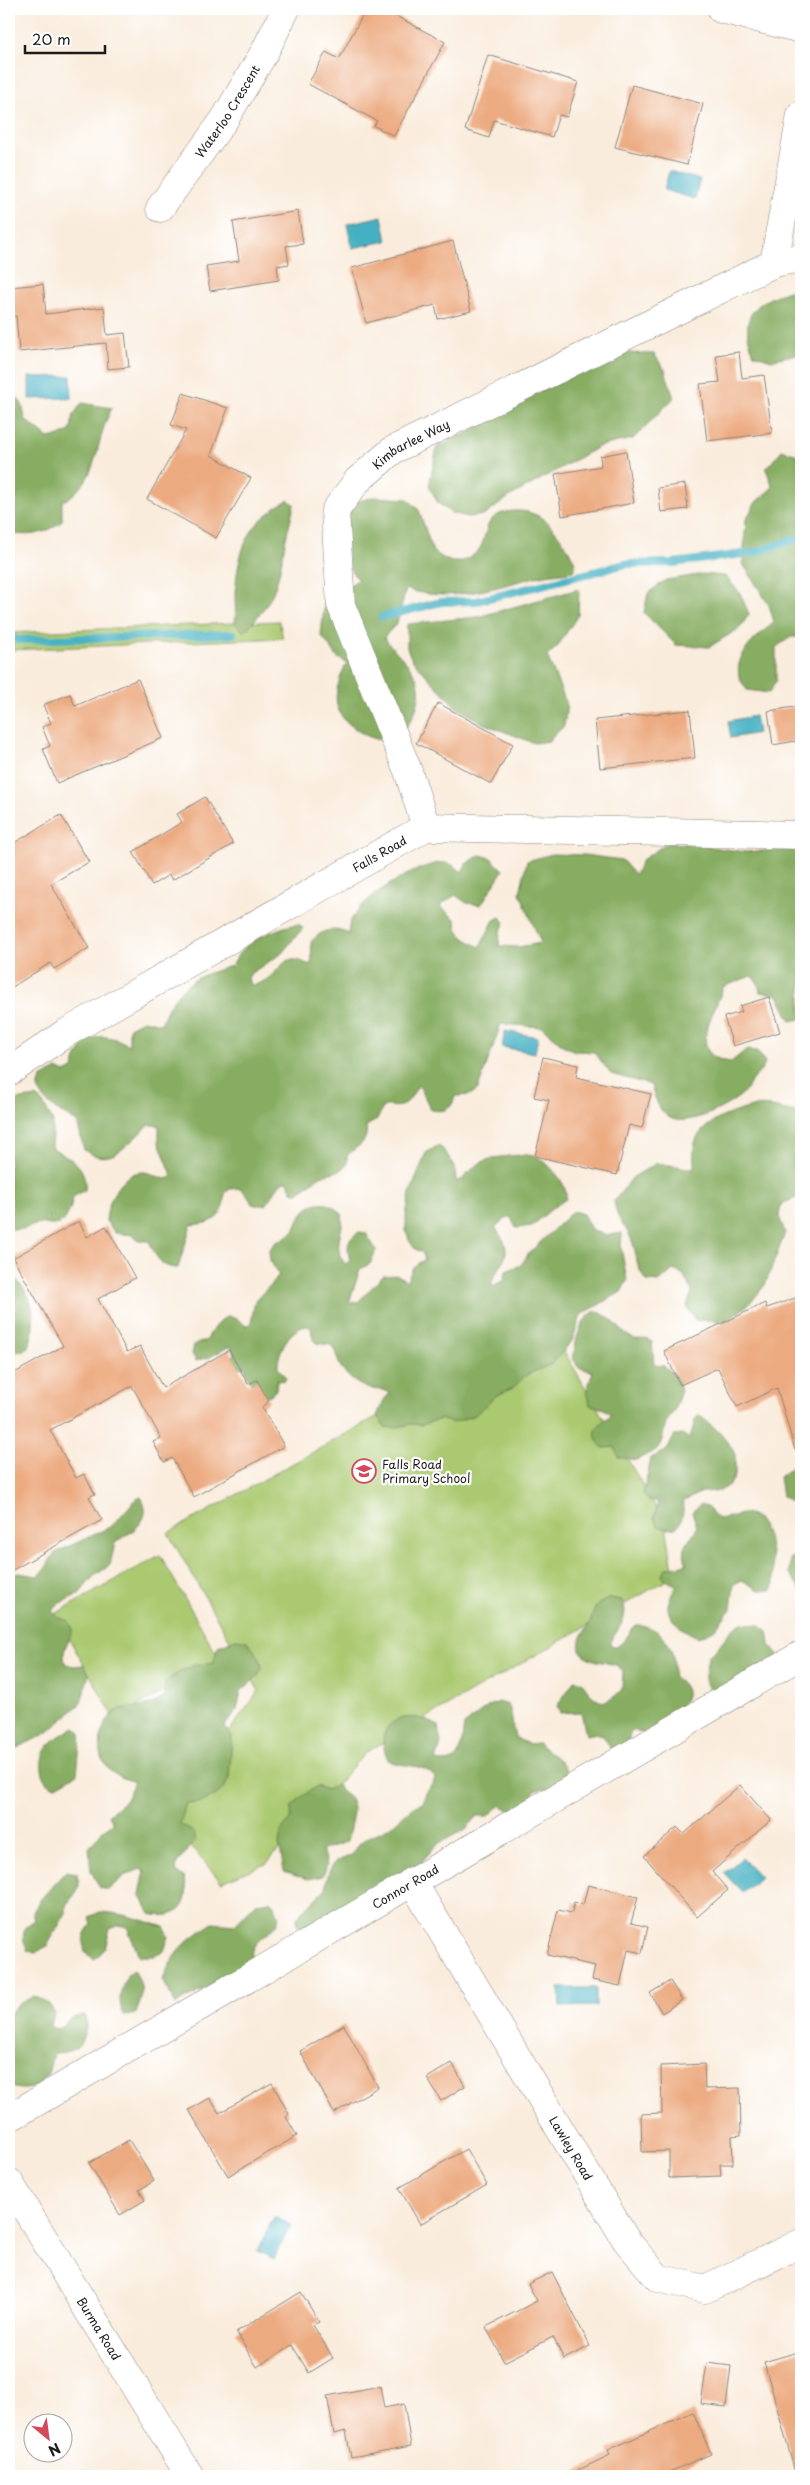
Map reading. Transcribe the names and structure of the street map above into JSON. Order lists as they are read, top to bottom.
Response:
{
  "streets": {
    "street": [
      "Waterloo Crescent",
      "Kimbarlee Way",
      "Falls Road",
      "Connor Road",
      "Lawley Road",
      "Burma Road"
    ]
  },
  "crossings": [
    ["Kimbarlee Way", "Falls Road"],
    ["Connor Road", "Lawley Road"]
  ],
  "places": {
    "school or university": ["Falls Road Primary School"]
  },
  "scale_bar": "20 m",
  "north": "bottom right"
}
